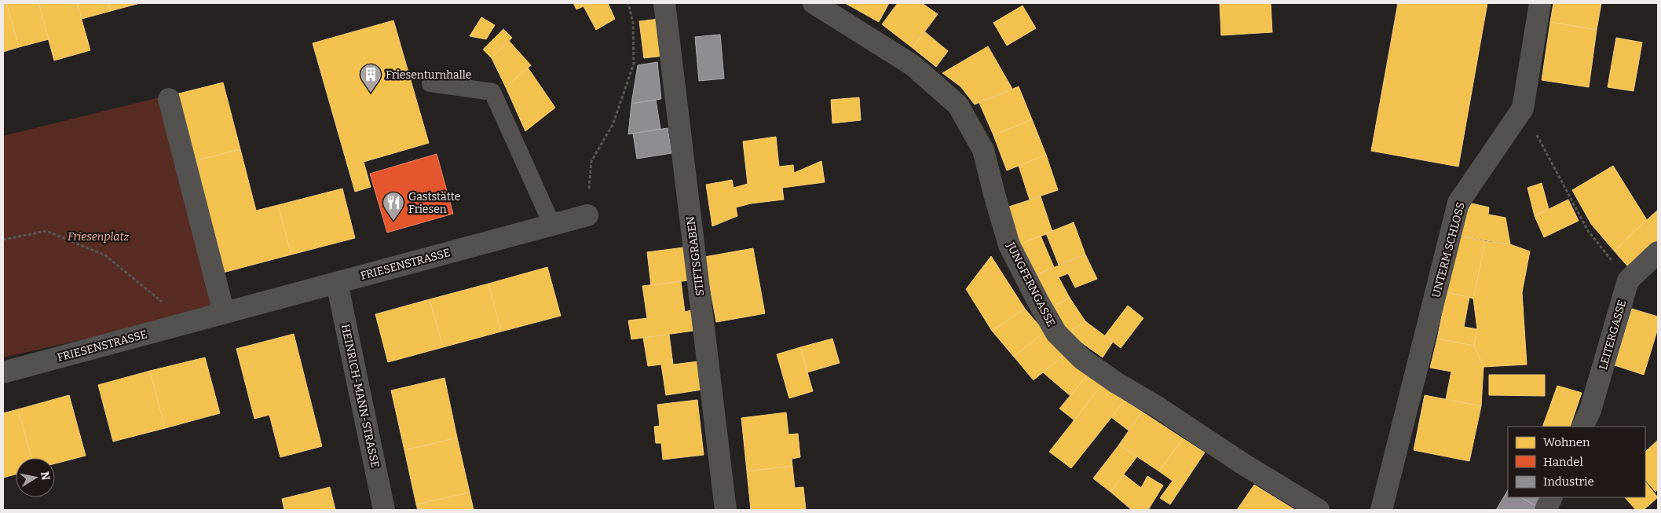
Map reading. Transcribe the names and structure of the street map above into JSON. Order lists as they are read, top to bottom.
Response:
{
  "streets": {
    "street": [
      "UNTERM SCHLOSS",
      "STIFTSGRABEN",
      "FRIESENSTRASSE",
      "JUNGFERNGASSE",
      "LEITERGASSE",
      "HEINRICH-MANN-STRASSE"
    ]
  },
  "crossings": [
    ["FRIESENSTRASSE", "HEINRICH-MANN-STRASSE"]
  ],
  "parks": ["Friesenplatz"],
  "places": {
    "building": ["Friesenturnhalle"],
    "restaurant": ["Gaststätte Friesen"]
  },
  "legend": ["Wohnen", "Handel", "Industrie"],
  "north": "right"
}
